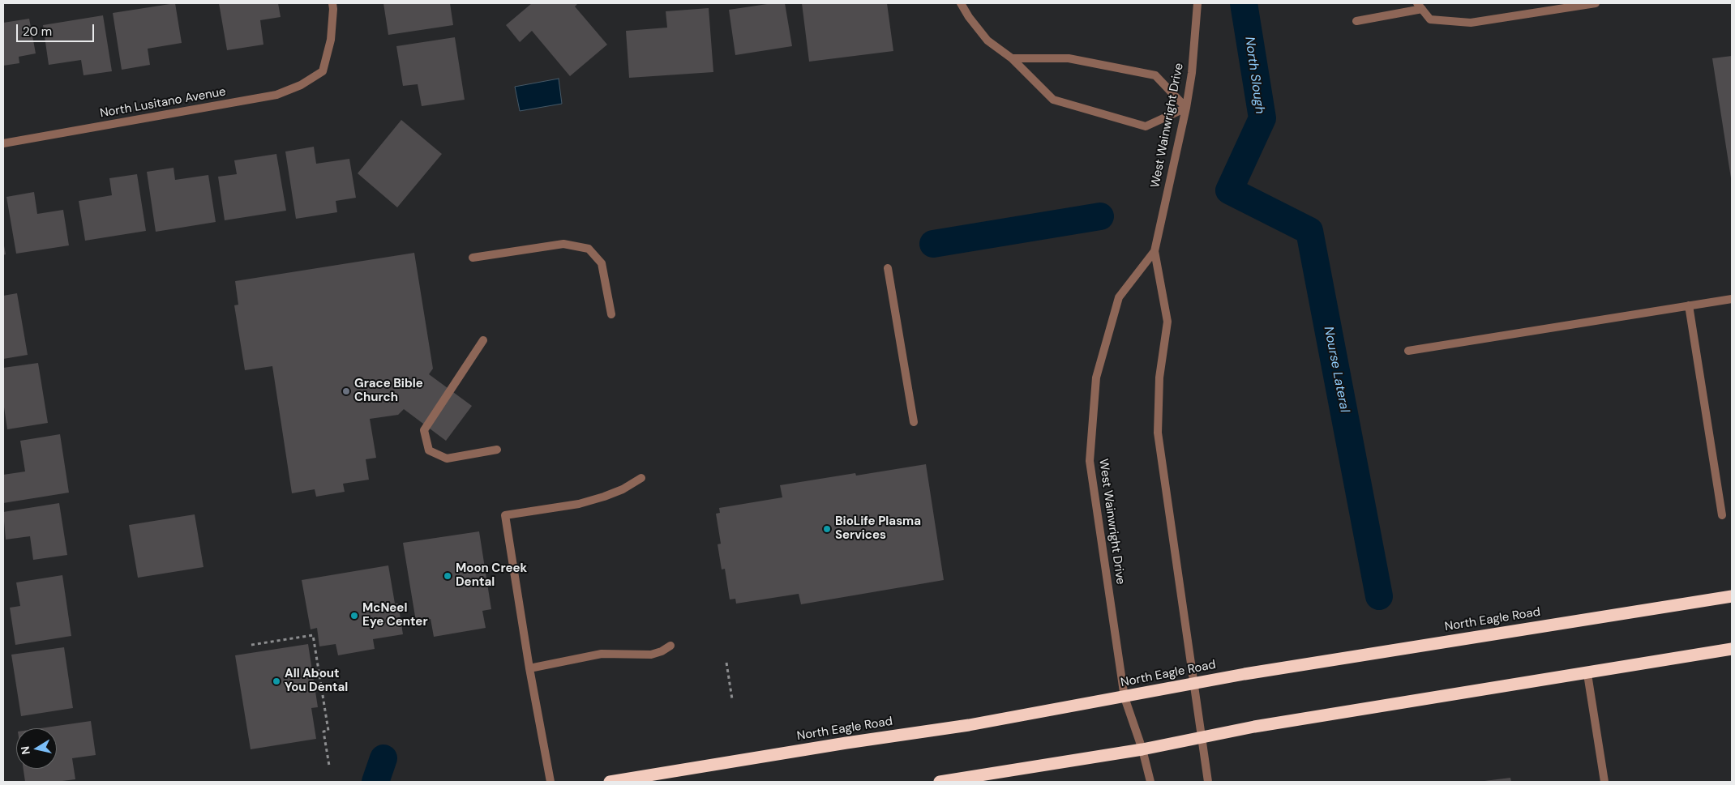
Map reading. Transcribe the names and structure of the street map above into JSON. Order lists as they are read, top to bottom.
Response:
{
  "streets": {
    "highway": ["North Eagle Road"],
    "street": ["North Lusitano Avenue", "West Wainwright Drive"]
  },
  "crossings": [
    ["West Wainwright Drive", "North Eagle Road"]
  ],
  "water": ["North Slough", "Nourse Lateral"],
  "places": [
    "Grace Bible Church",
    "BioLife Plasma Services",
    "Moon Creek Dental",
    "McNeel Eye Center",
    "All About You Dental"
  ],
  "scale_bar": "20 m",
  "north": "left"
}
